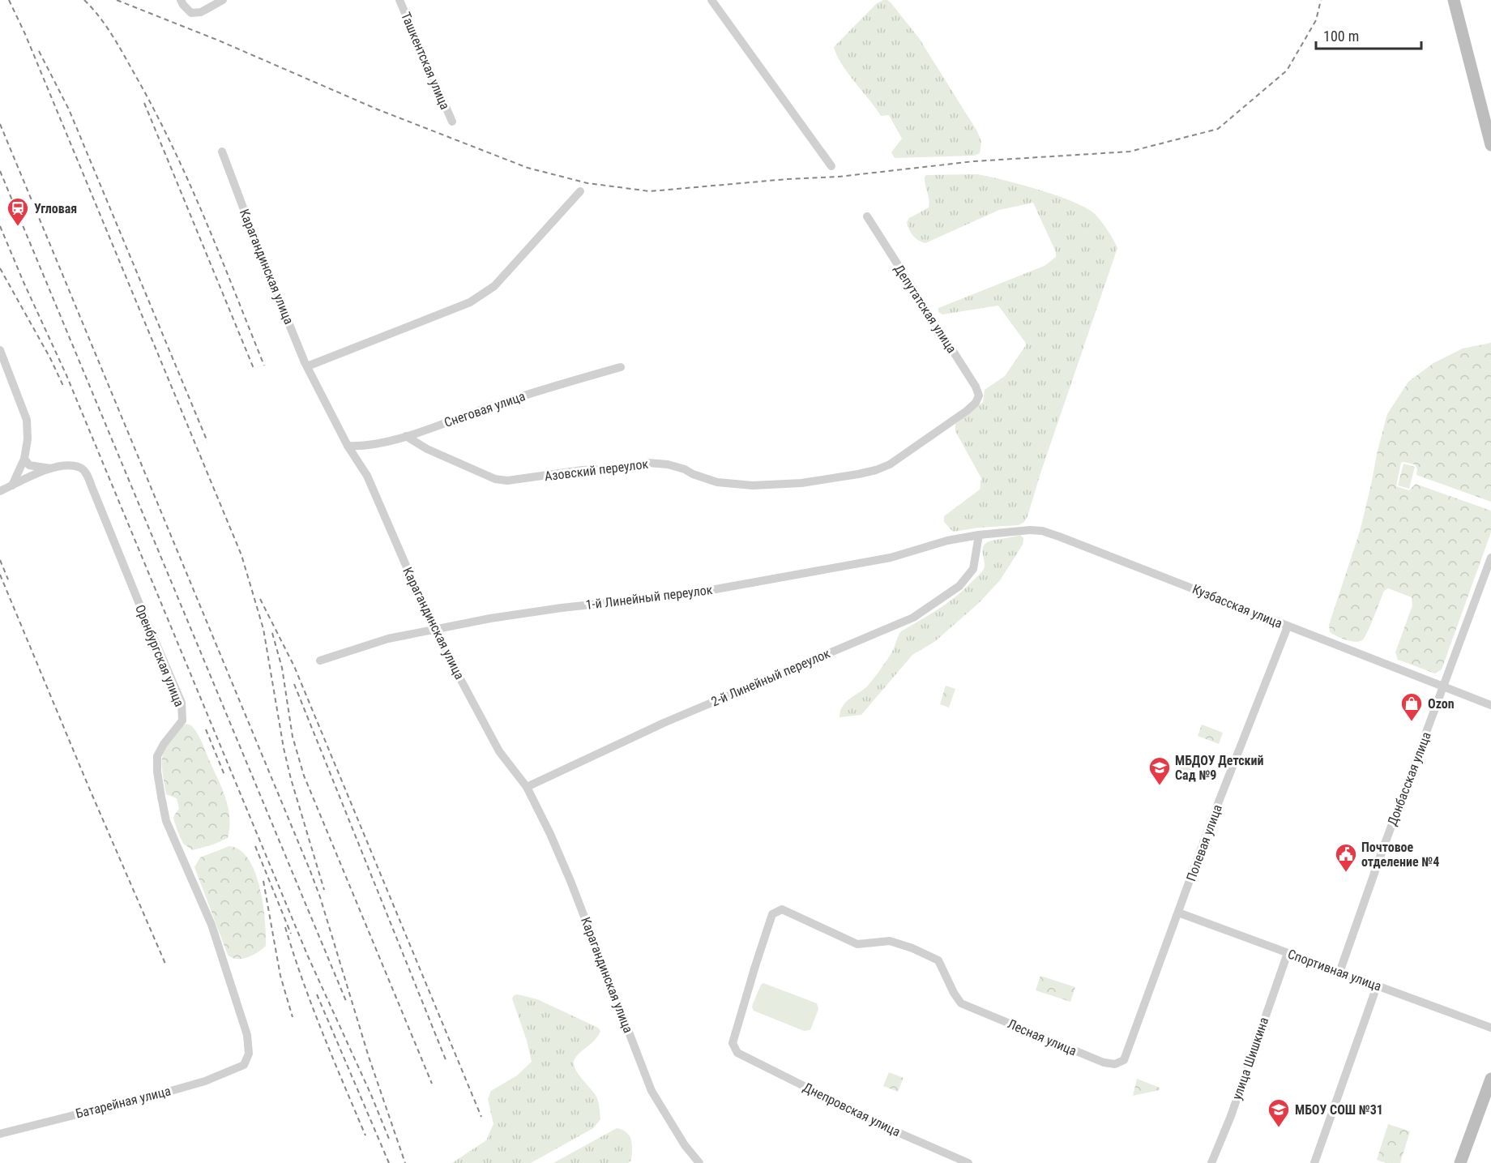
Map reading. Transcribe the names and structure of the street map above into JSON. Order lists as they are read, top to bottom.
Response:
{
  "streets": {
    "street": [
      "Ташкентская улица",
      "Карагандинская улица",
      "Депутатская улица",
      "Снеговая улица",
      "Азовский переулок",
      "1-й Линейный переулок",
      "Кузбасская улица",
      "Оренбургская улица",
      "2-й Линейный переулок",
      "Донбасская улица",
      "Полевая улица",
      "Спортивная улица",
      "Лесная улица",
      "улица Шишкина",
      "Батарейная улица",
      "Днепровская улица"
    ]
  },
  "crossings": [
    ["Карагандинская улица", "Снеговая улица"],
    ["Карагандинская улица", "1-й Линейный переулок"],
    ["Карагандинская улица", "2-й Линейный переулок"],
    ["Депутатская улица", "Азовский переулок"],
    ["Снеговая улица", "Азовский переулок"],
    ["1-й Линейный переулок", "Кузбасская улица"],
    ["1-й Линейный переулок", "2-й Линейный переулок"],
    ["Кузбасская улица", "2-й Линейный переулок"],
    ["Кузбасская улица", "Донбасская улица"],
    ["Кузбасская улица", "Полевая улица"],
    ["Оренбургская улица", "Батарейная улица"],
    ["Донбасская улица", "Спортивная улица"],
    ["Полевая улица", "Спортивная улица"],
    ["Полевая улица", "Лесная улица"],
    ["Спортивная улица", "улица Шишкина"],
    ["Лесная улица", "Днепровская улица"]
  ],
  "places": {
    "station": ["Угловая"],
    "shop": ["Ozon"],
    "school or university": ["МБДОУ Детский Сад №9", "МБОУ СОШ №31"],
    "public building": ["Почтовое отделение №4"]
  },
  "scale_bar": "100 m"
}
